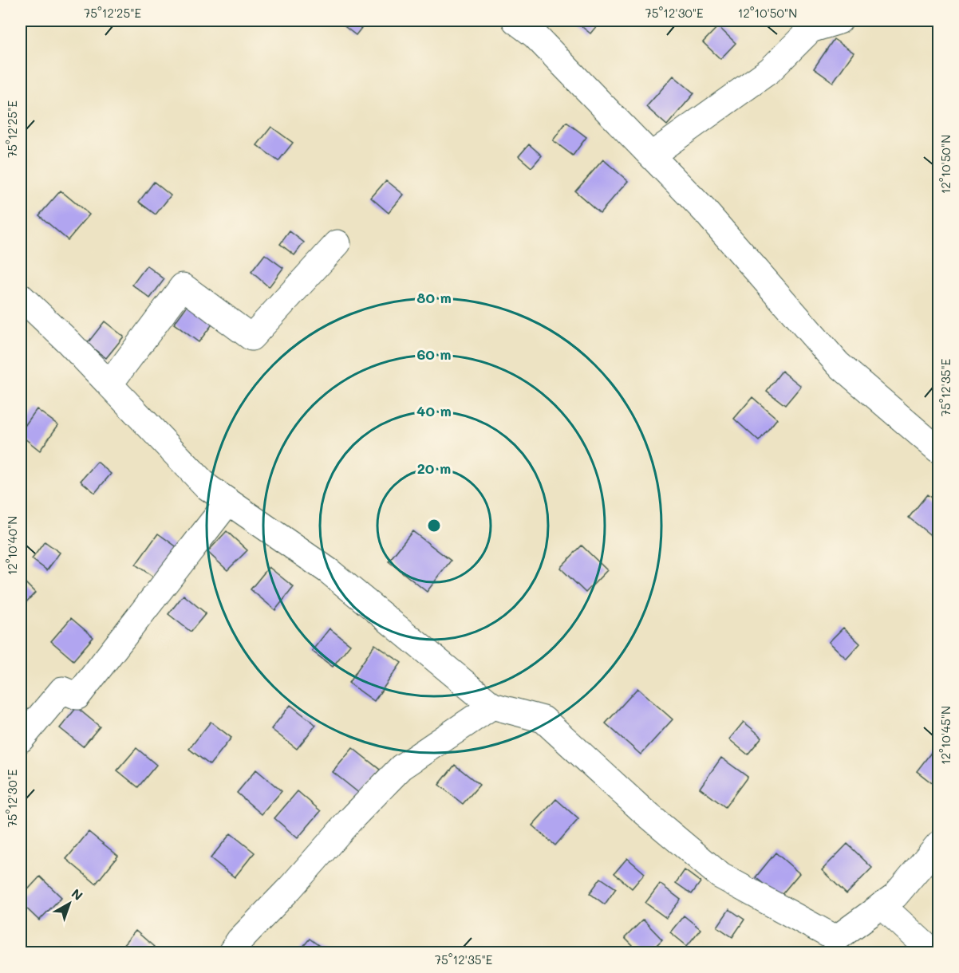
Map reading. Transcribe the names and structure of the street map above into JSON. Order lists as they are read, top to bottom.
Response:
{
  "north": "top right",
  "coordinates": [
    "75°12'25\"E",
    "75°12'30\"E",
    "12°10'50\"N",
    "75°12'35\"E",
    "12°10'40\"N",
    "12°10'45\"N"
  ],
  "rings": [
    "80 m",
    "60 m",
    "40 m",
    "20 m"
  ]
}
